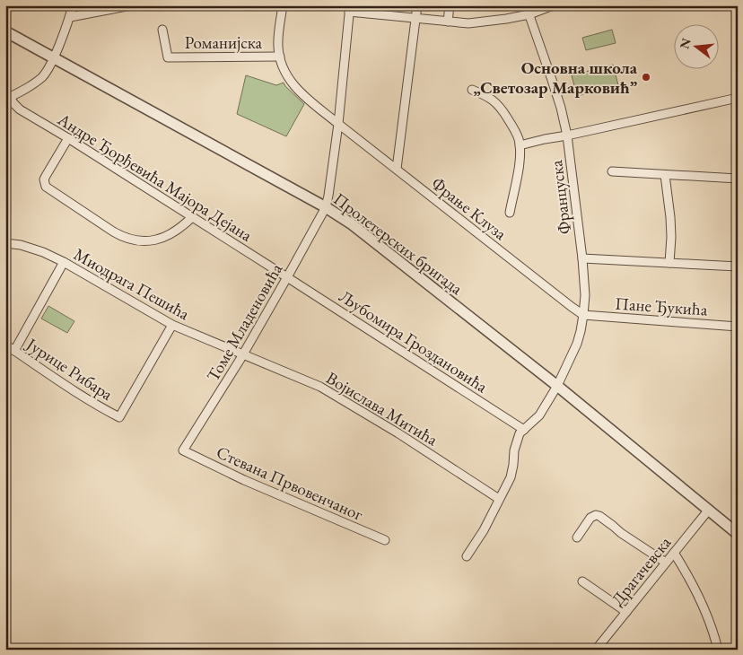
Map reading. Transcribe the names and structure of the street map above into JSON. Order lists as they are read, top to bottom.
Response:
{
  "streets": {
    "street": [
      "Романијска",
      "Андре Ђорђевића Мајора Дејана",
      "Француска",
      "Фрање Клуза",
      "Пролетерских бригада",
      "Миодрага Пешића",
      "Пане Ђукића",
      "Томе Младеновића",
      "Љубомира Гроздановића",
      "Јурице Рибара",
      "Војислава Митића",
      "Стевана Првовенчаног",
      "Драгачевска"
    ]
  },
  "crossings": [
    ["Романијска", "Фрање Клуза"],
    ["Андре Ђорђевића Мајора Дејана", "Томе Младеновића"],
    ["Андре Ђорђевића Мајора Дејана", "Љубомира Гроздановића"],
    ["Француска", "Фрање Клуза"],
    ["Француска", "Пролетерских бригада"],
    ["Француска", "Пане Ђукића"],
    ["Француска", "Љубомира Гроздановића"],
    ["Француска", "Војислава Митића"],
    ["Фрање Клуза", "Пане Ђукића"],
    ["Фрање Клуза", "Томе Младеновића"],
    ["Пролетерских бригада", "Томе Младеновића"],
    ["Пролетерских бригада", "Драгачевска"],
    ["Миодрага Пешића", "Томе Младеновића"],
    ["Миодрага Пешића", "Јурице Рибара"],
    ["Миодрага Пешића", "Војислава Митића"],
    ["Томе Младеновића", "Љубомира Гроздановића"],
    ["Томе Младеновића", "Војислава Митића"],
    ["Томе Младеновића", "Стевана Првовенчаног"]
  ],
  "places": ["Основна школа „Светозар Марковић”"],
  "north": "left"
}
